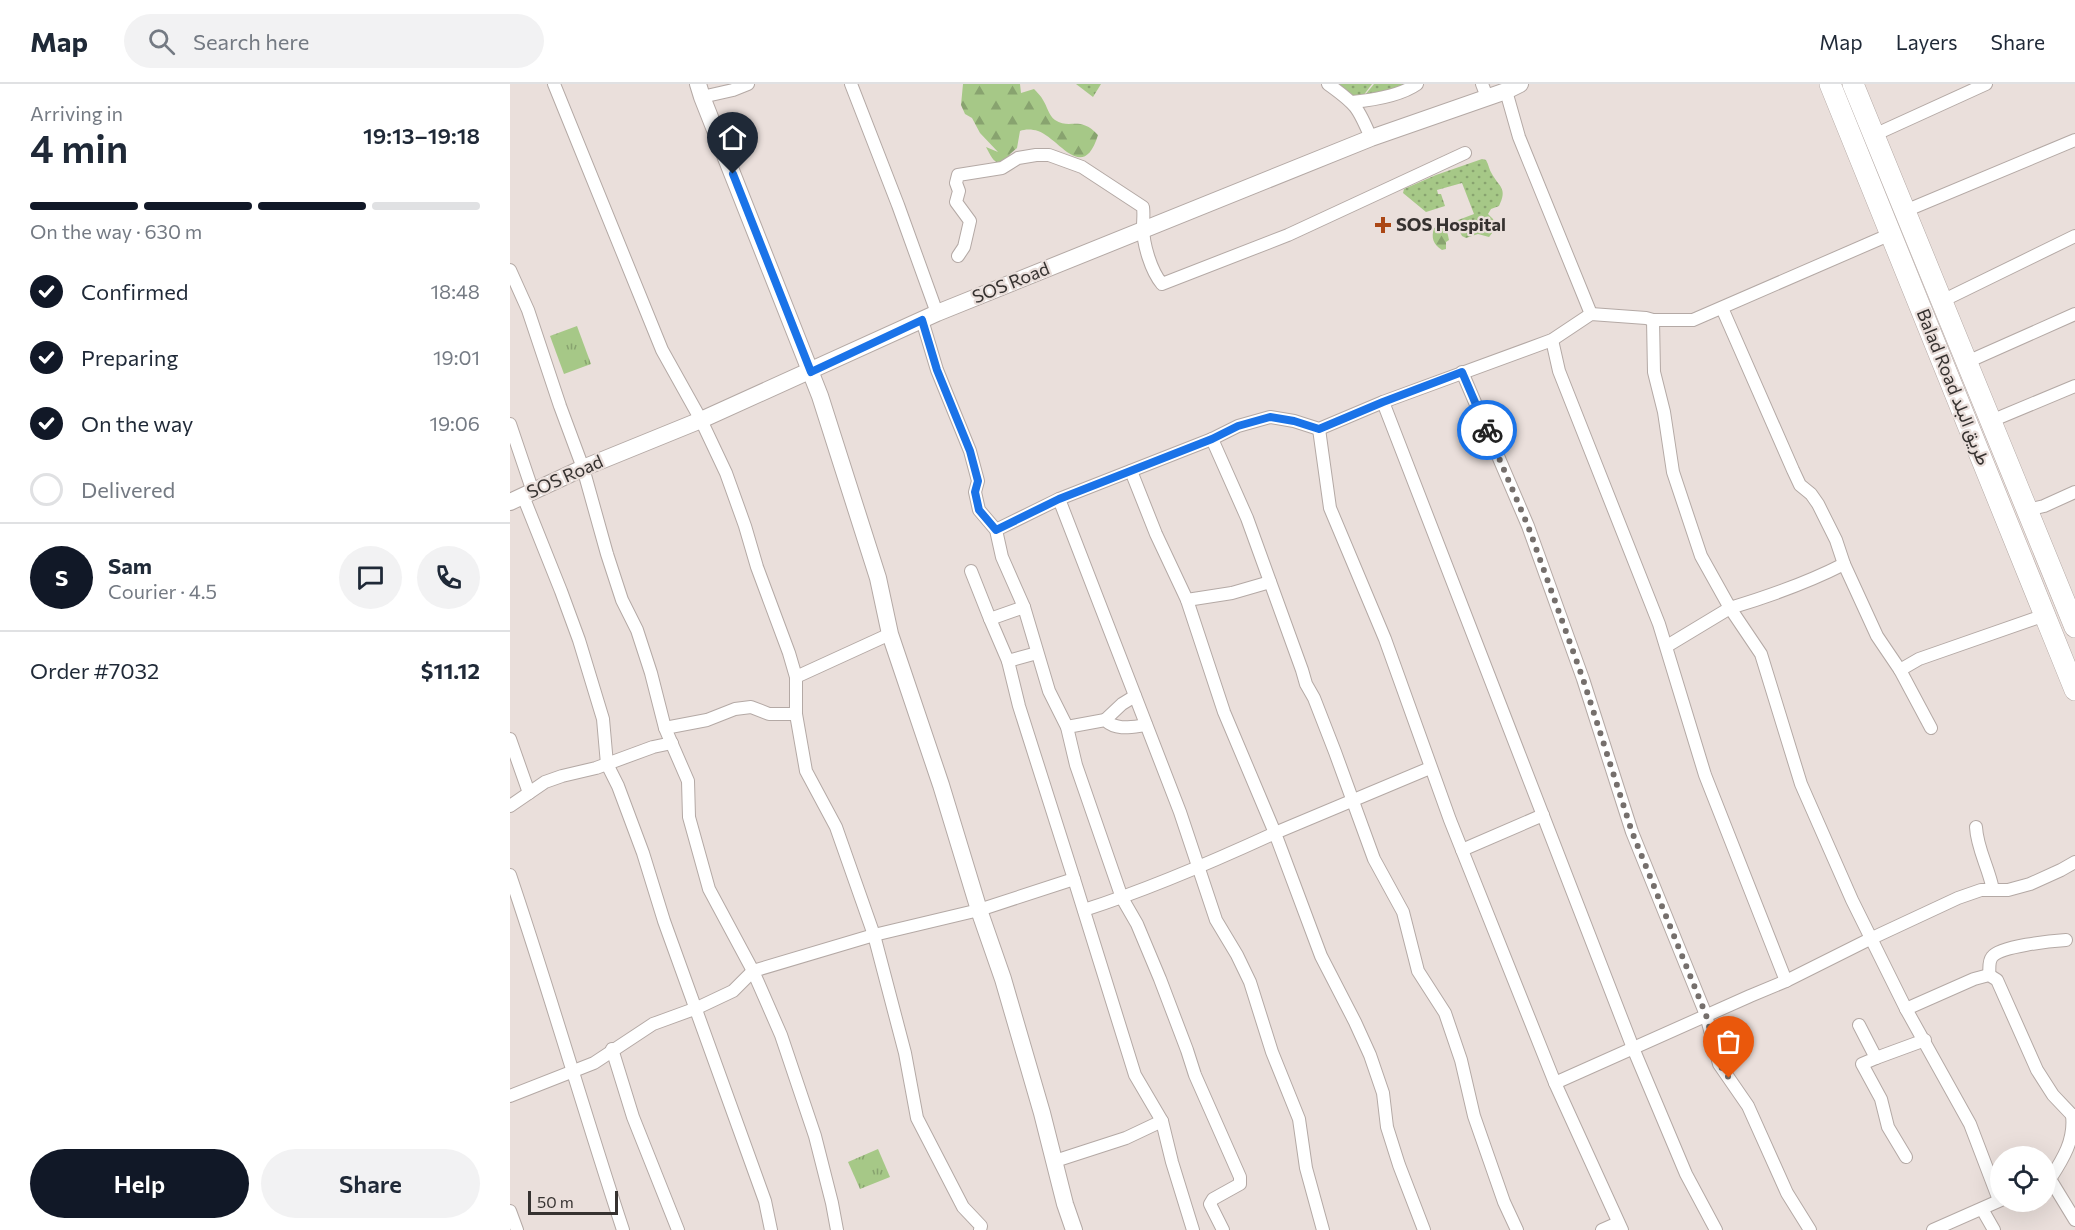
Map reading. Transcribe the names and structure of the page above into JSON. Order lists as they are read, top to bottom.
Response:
{
  "streets": {
    "highway": ["Balad Road طريق البلد"],
    "street": ["SOS Road"]
  },
  "places": {
    "health": ["SOS Hospital"]
  },
  "scale_bar": "50 m",
  "page": {
    "header": "Map",
    "search": "Search here",
    "nav": ["Map", "Layers", "Share"],
    "heading": ["4 min", "Arriving in", "19:13–19:18"],
    "panel": [
      "Sam",
      "Courier · 4.5",
      "Order #7032",
      "$11.12"
    ],
    "bar": "On the way · 630 m",
    "list": [
      ["Confirmed", "18:48"],
      ["Preparing", "19:01"],
      ["On the way", "19:06"],
      "Delivered"
    ],
    "round": "S",
    "buttons": ["Help", "Share"],
    "scale": "50 m"
  }
}
